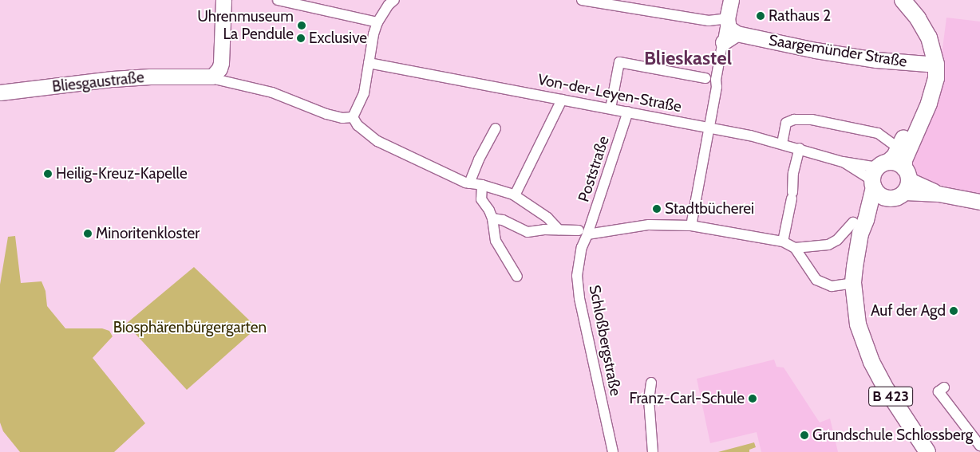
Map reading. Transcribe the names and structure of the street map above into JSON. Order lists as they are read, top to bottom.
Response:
{
  "streets": {
    "main road": ["Saargemünder Straße", "Bliesgaustraße", "B 423"],
    "street": ["Von-der-Leyen-Straße", "Poststraße", "Schloßbergstraße"]
  },
  "crossings": [
    ["Saargemünder Straße", "Von-der-Leyen-Straße"],
    ["Saargemünder Straße", "B 423"],
    ["Von-der-Leyen-Straße", "Poststraße"],
    ["Von-der-Leyen-Straße", "B 423"],
    ["Poststraße", "Schloßbergstraße"]
  ],
  "districts": ["Blieskastel"],
  "parks": ["Biosphärenbürgergarten"],
  "places": [
    "Rathaus 2",
    "Uhrenmuseum La Pendule",
    "Exclusive",
    "Heilig-Kreuz-Kapelle",
    "Stadtbücherei",
    "Minoritenkloster",
    "Auf der Agd",
    "Franz-Carl-Schule",
    "Grundschule Schlossberg"
  ]
}
